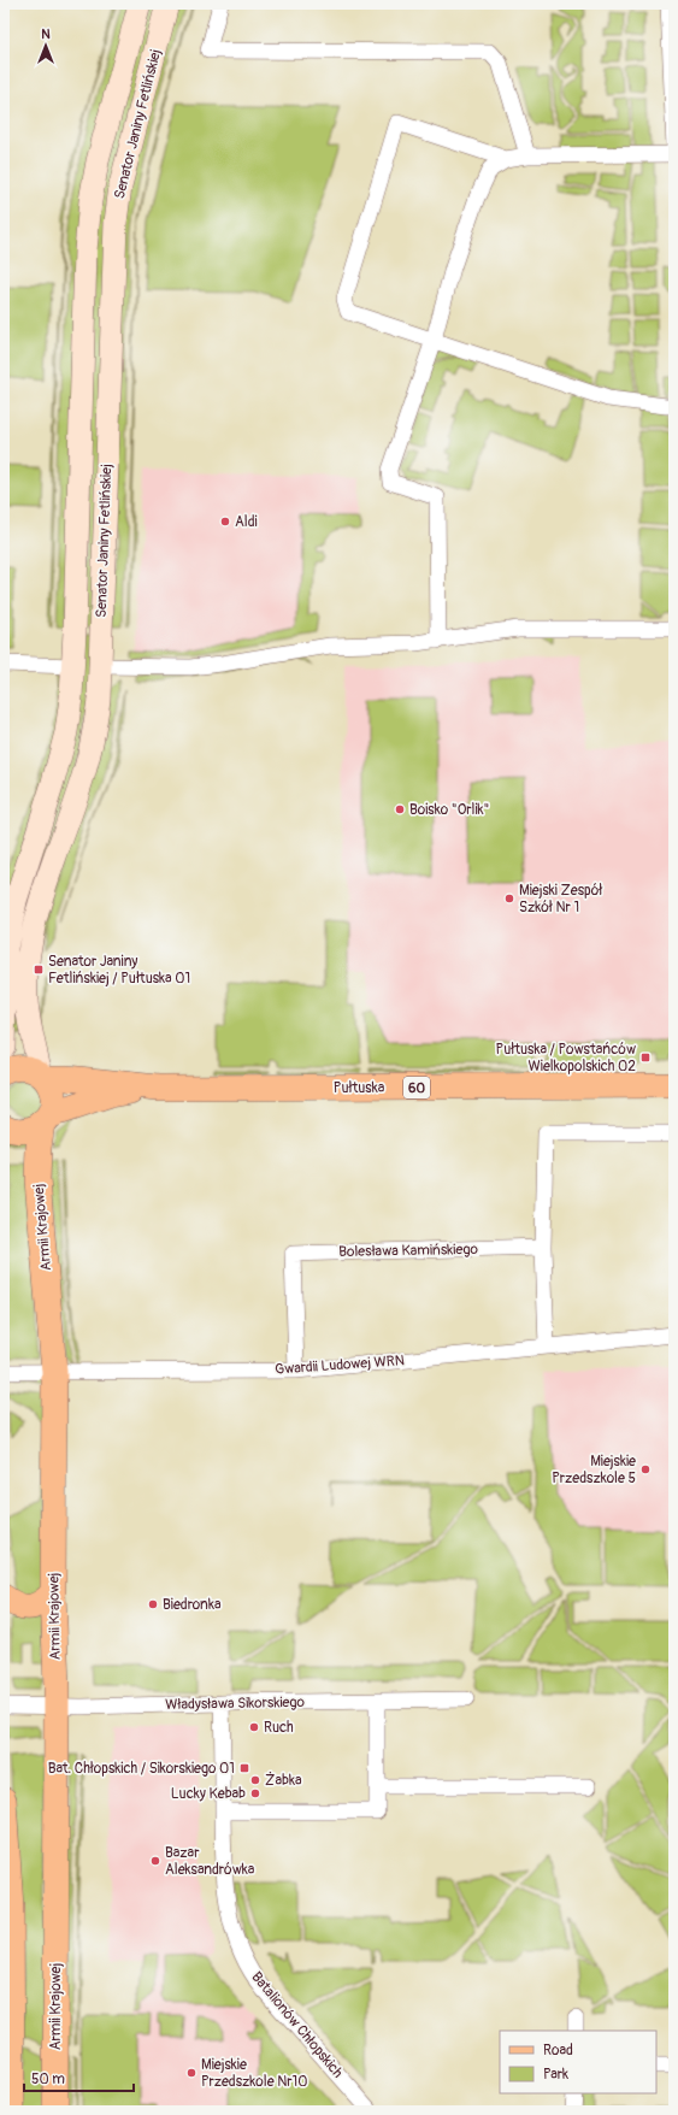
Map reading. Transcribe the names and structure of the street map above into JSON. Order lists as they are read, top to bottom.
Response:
{
  "streets": {
    "main road": [
      "Senator Janiny Fetlińskiej",
      "Pułtuska",
      "60",
      "Armii Krajowej"
    ],
    "street": [
      "Bolesława Kamińskiego",
      "Gwardii Ludowej WRN",
      "Władysława Sikorskiego",
      "Batalionów Chłopskich"
    ]
  },
  "crossings": [
    ["Senator Janiny Fetlińskiej", "Pułtuska"],
    ["Senator Janiny Fetlińskiej", "Armii Krajowej"],
    ["Pułtuska", "Armii Krajowej"],
    ["Armii Krajowej", "Gwardii Ludowej WRN"],
    ["Armii Krajowej", "Władysława Sikorskiego"],
    ["Bolesława Kamińskiego", "Gwardii Ludowej WRN"],
    ["Władysława Sikorskiego", "Batalionów Chłopskich"]
  ],
  "places": {
    "other": [
      "Aldi",
      "Boisko \"Orlik\"",
      "Miejski Zespół Szkół Nr 1",
      "Miejskie Przedszkole 5",
      "Biedronka",
      "Ruch",
      "Żabka",
      "Lucky Kebab",
      "Bazar Aleksandrówka",
      "Miejskie Przedszkole Nr10"
    ],
    "transit": ["Senator Janiny Fetlińskiej / Pułtuska 01", "Pułtuska / Powstańców Wielkopolskich 02", "Bat. Chłopskich / Sikorskiego 01"]
  },
  "legend": ["Road", "Park"],
  "scale_bar": "50 m",
  "north": "top"
}
